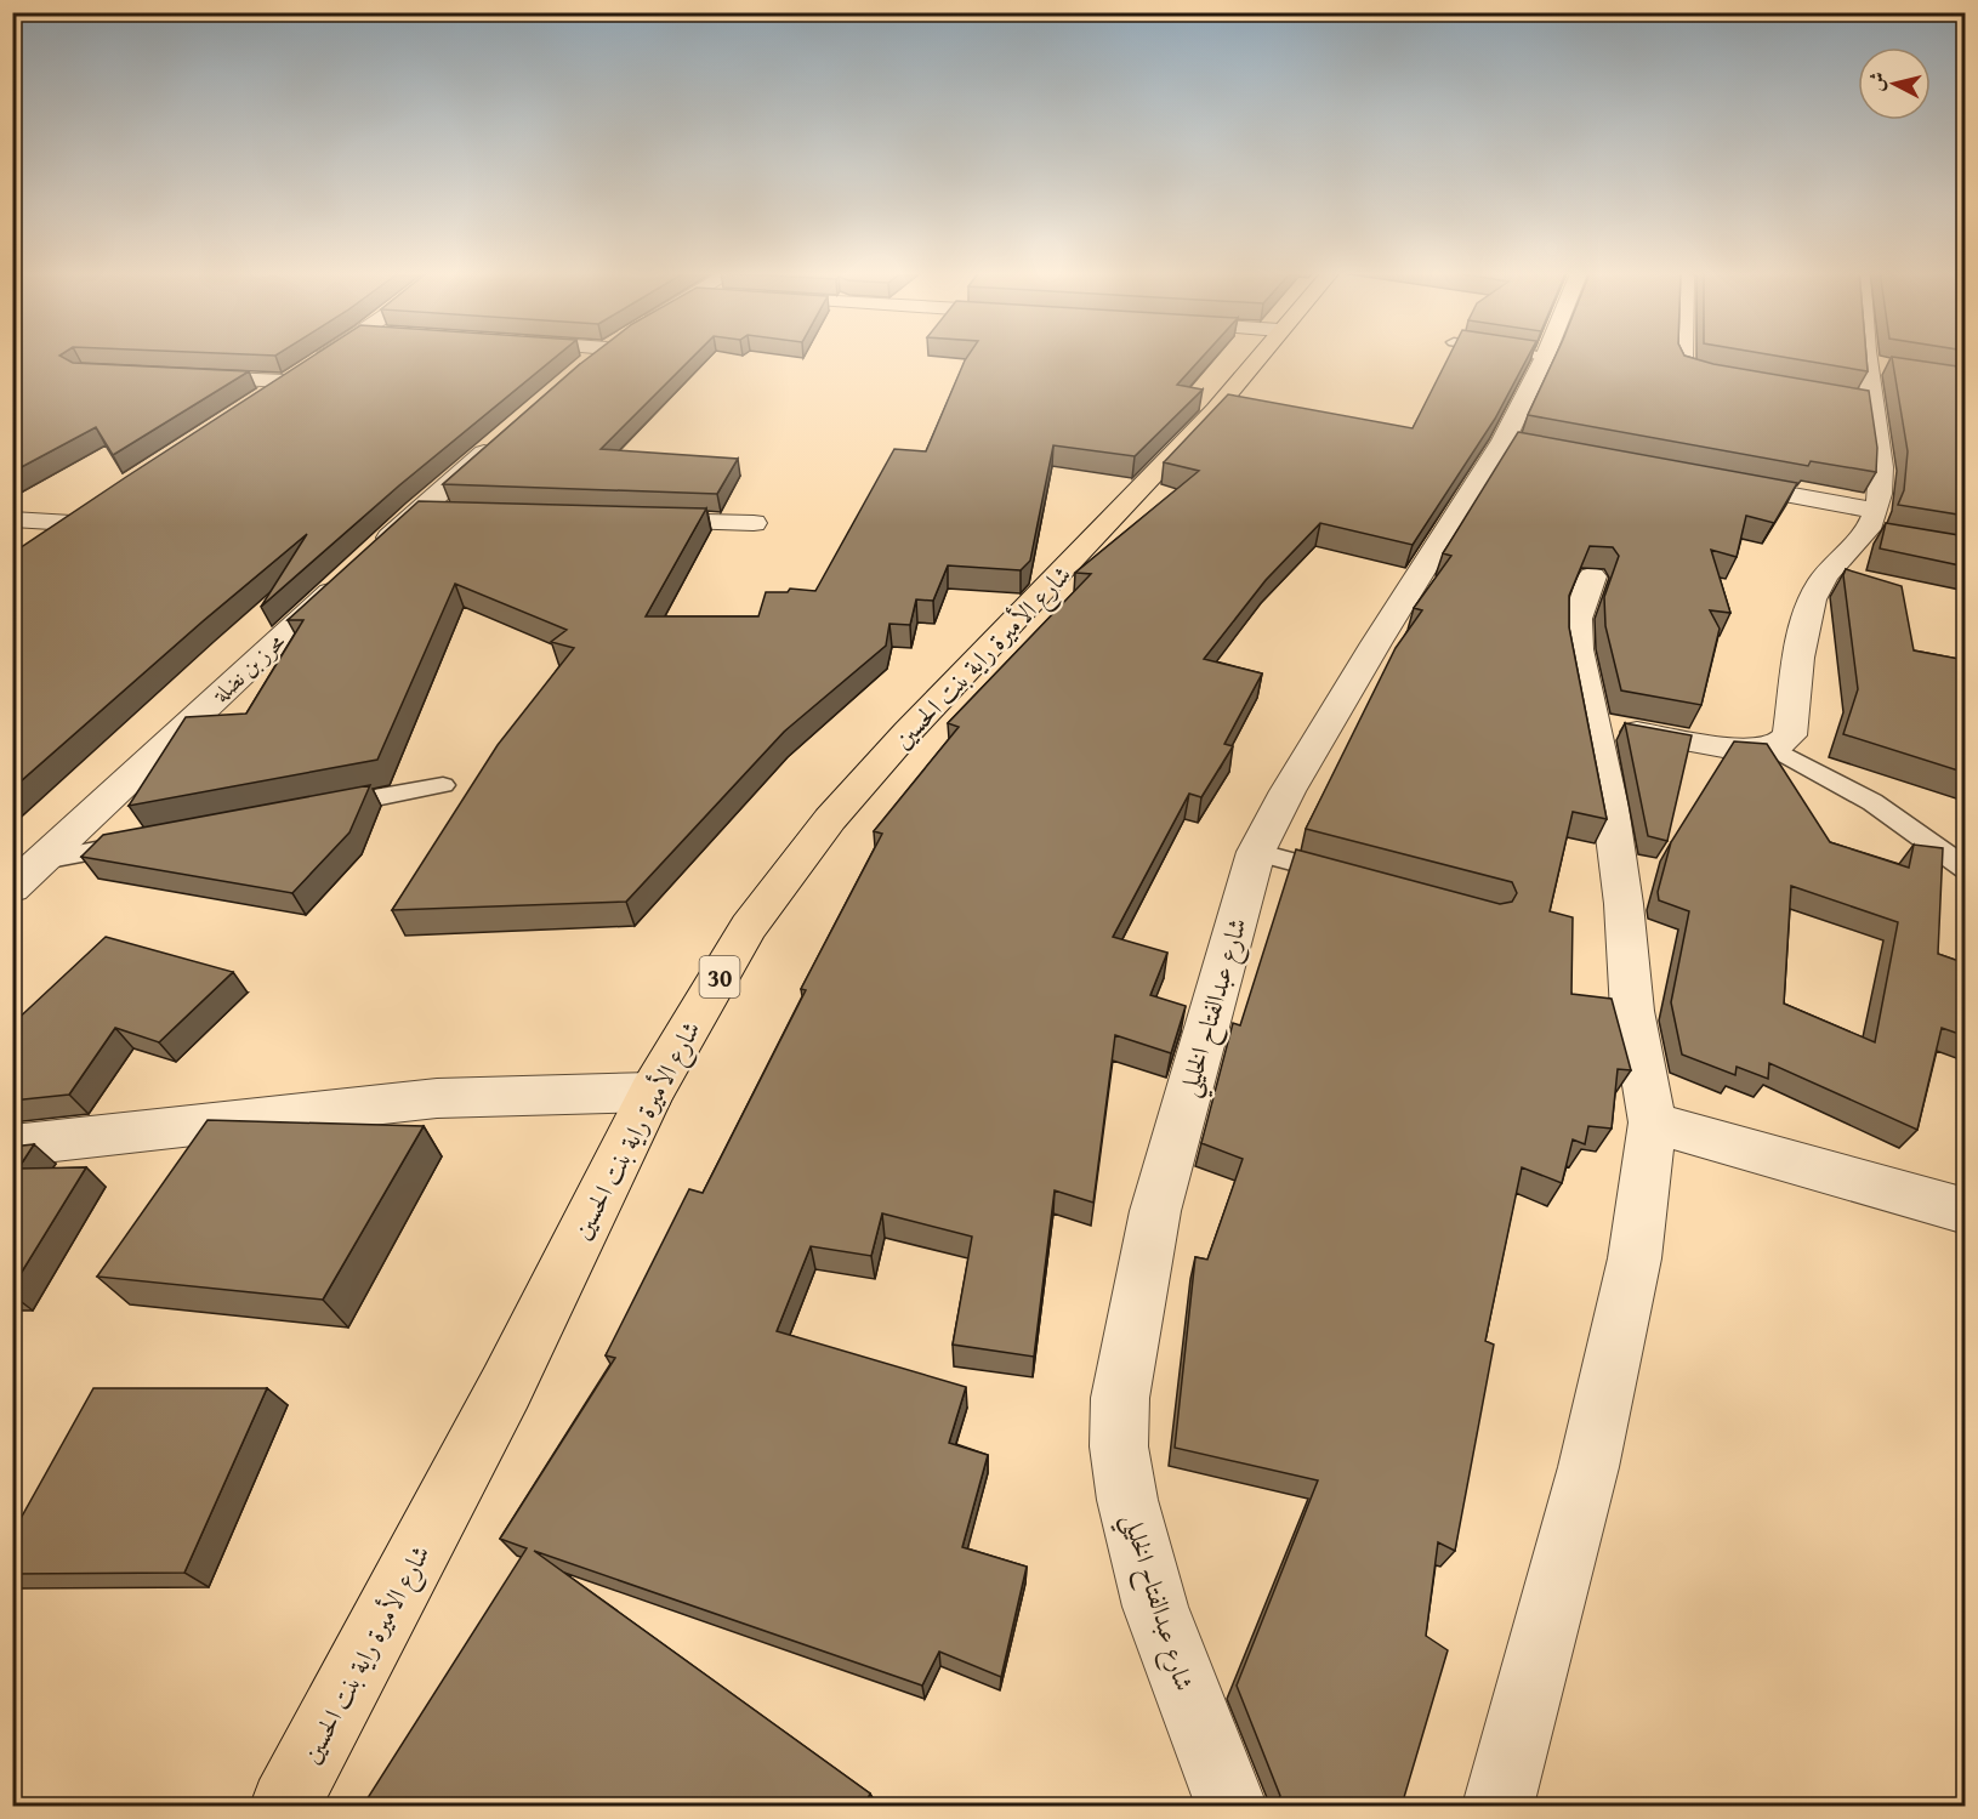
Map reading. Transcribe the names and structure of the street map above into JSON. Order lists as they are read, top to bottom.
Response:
{
  "streets": {
    "main road": ["شارع الأميرة راية بنت الحسين", "30"],
    "street": ["محرز بن نضلة", "شارع عبدالفتاح الخليلي"]
  },
  "north": "left"
}
